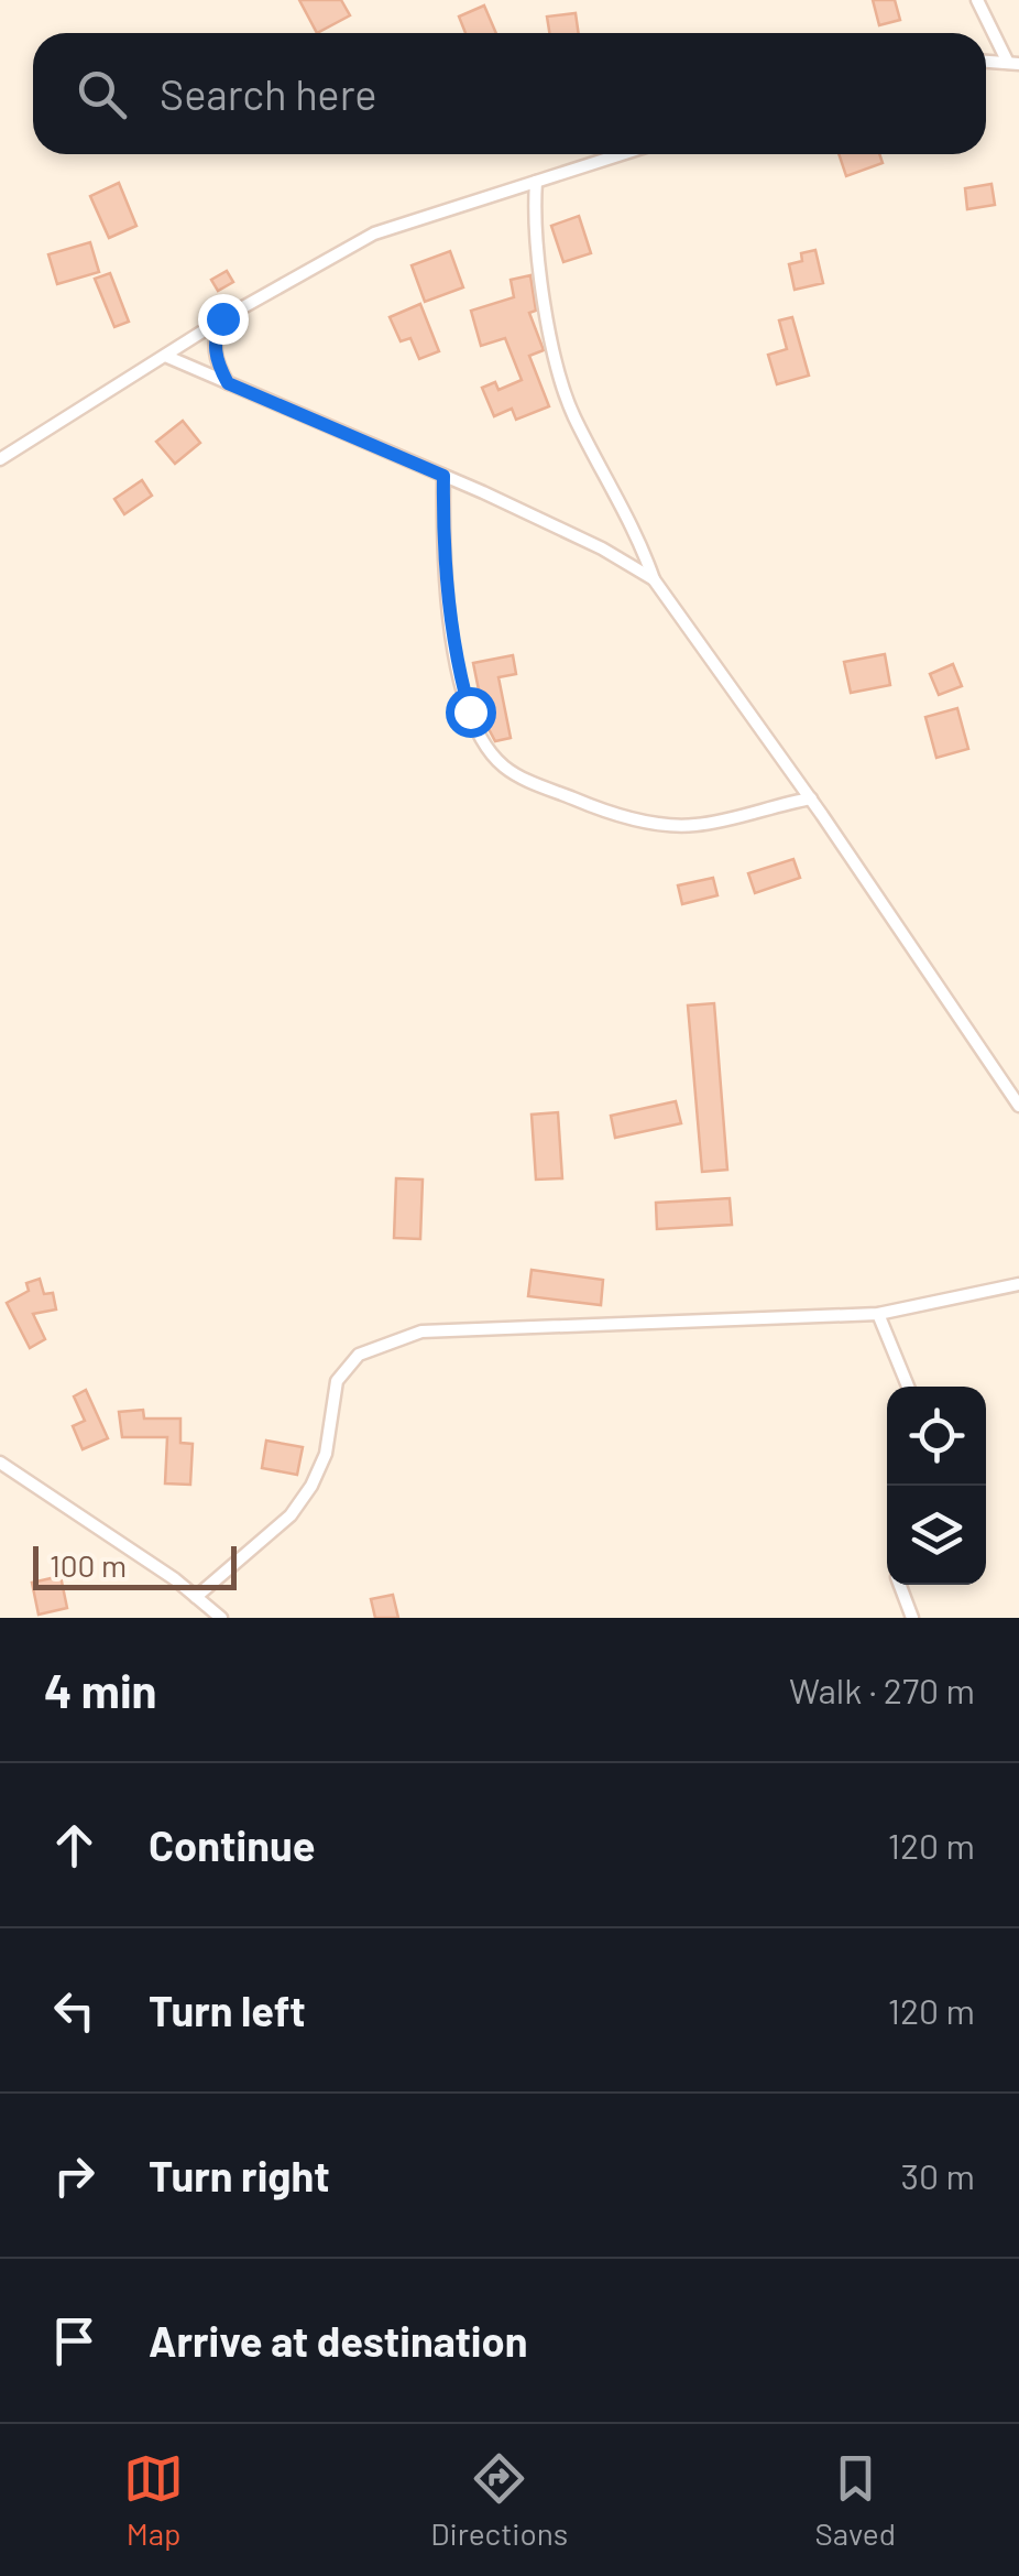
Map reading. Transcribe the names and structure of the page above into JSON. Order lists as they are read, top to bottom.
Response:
{
  "scale_bar": "100 m",
  "page": {
    "search": "Search here",
    "scale": "100 m",
    "heading": ["4 min", "Walk · 270 m"],
    "list": [
      ["Continue", "120 m"],
      ["Turn left", "120 m"],
      ["Turn right", "30 m"],
      "Arrive at destination"
    ],
    "nav": ["Map", "Directions", "Saved"]
  }
}
